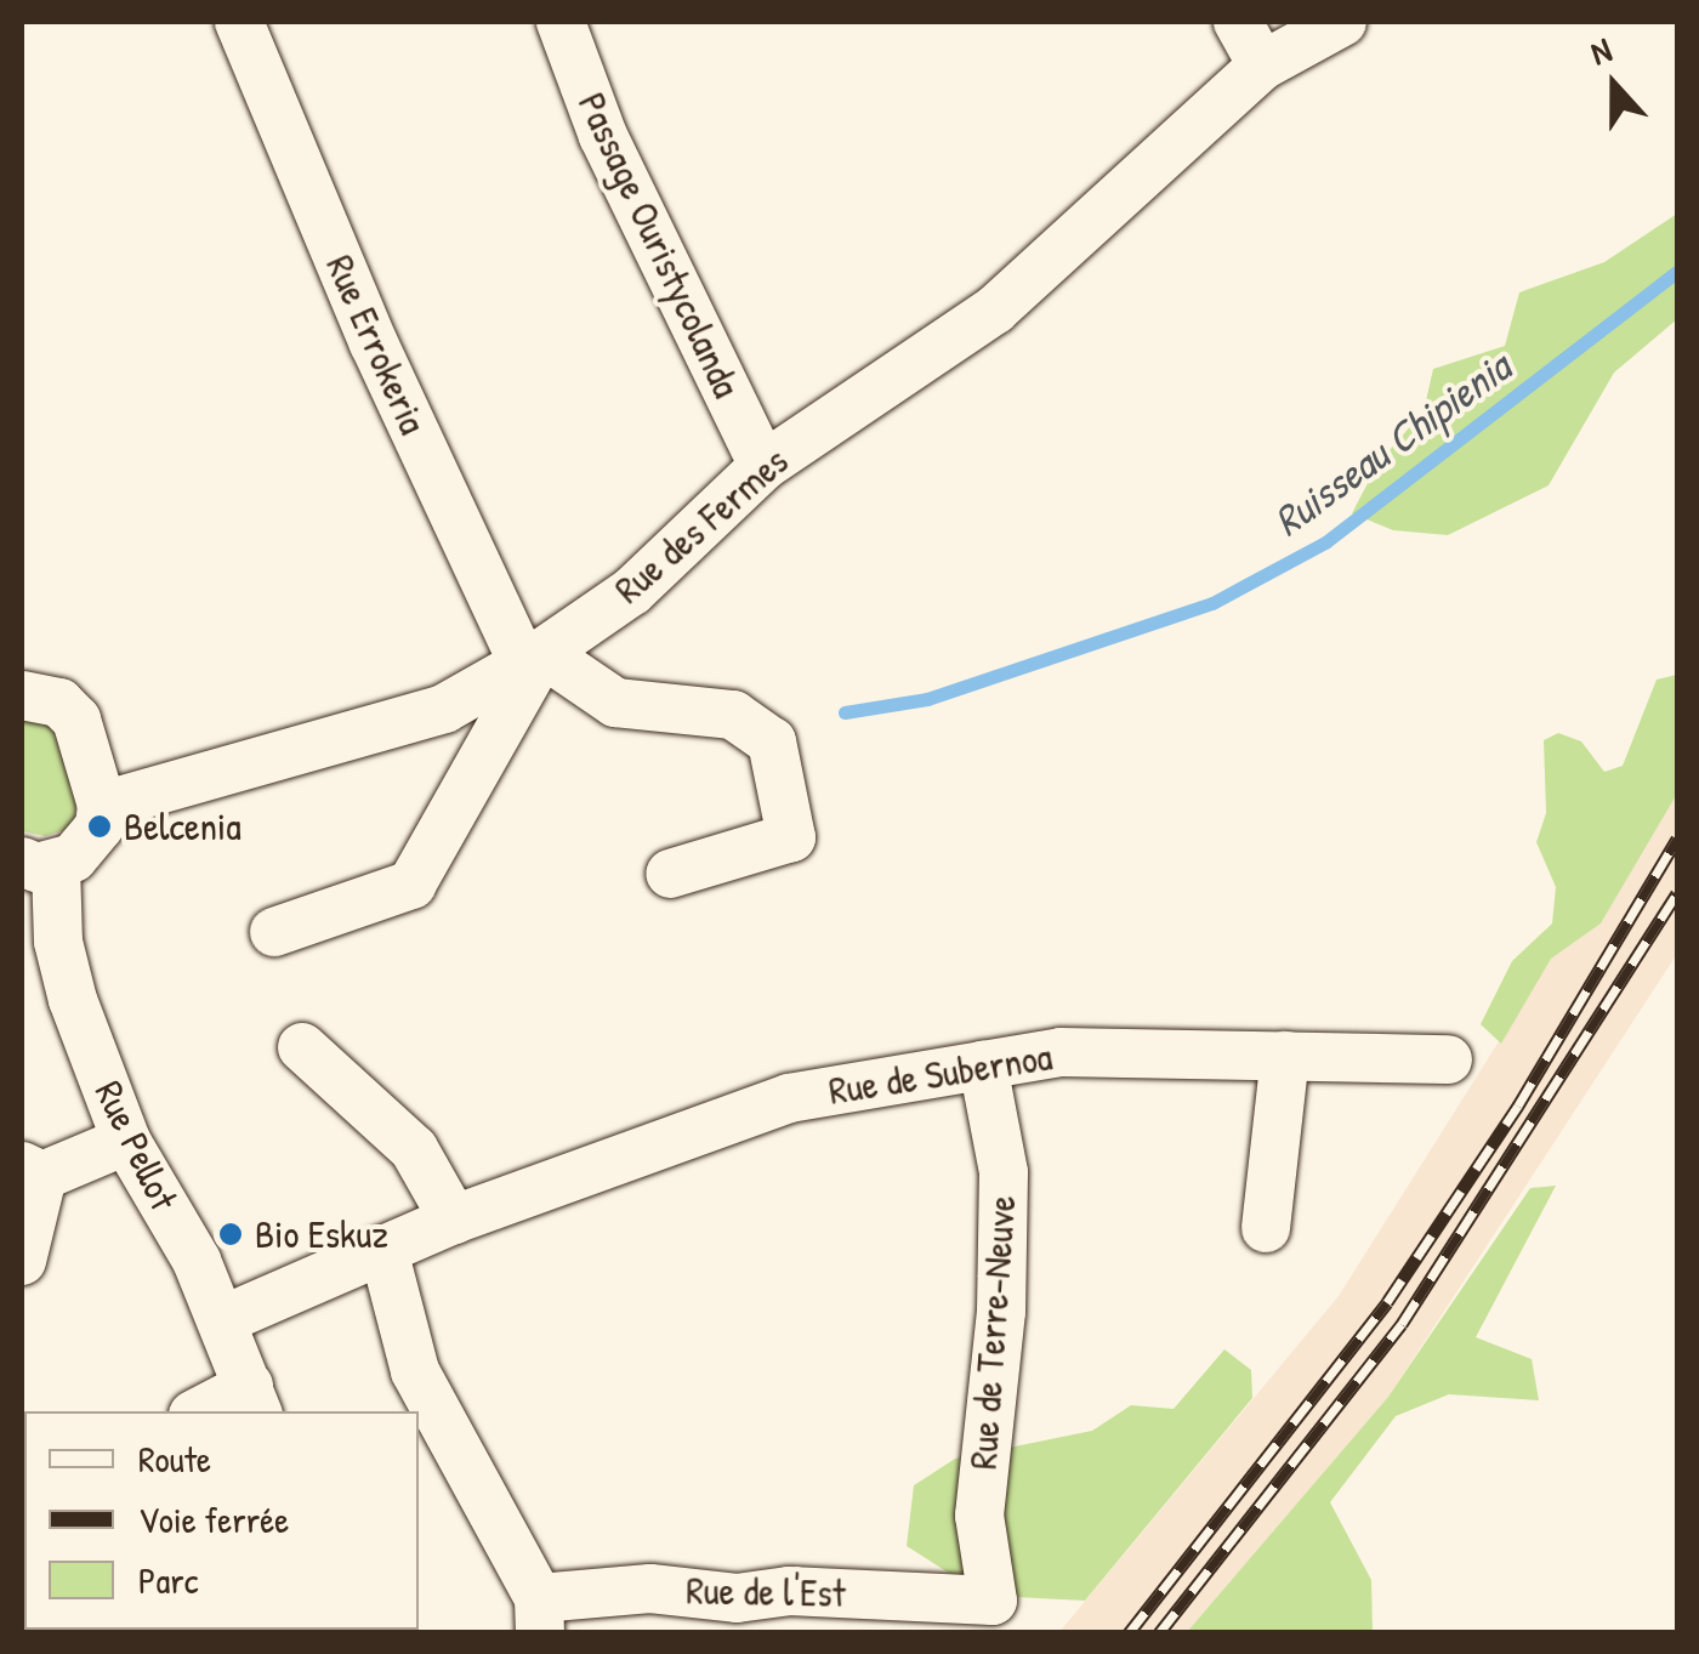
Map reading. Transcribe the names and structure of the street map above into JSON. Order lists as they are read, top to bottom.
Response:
{
  "streets": {
    "street": [
      "Passage Ouristycolanda",
      "Rue Errokeria",
      "Rue des Fermes",
      "Rue de Subernoa",
      "Rue Pellot",
      "Rue de Terre-Neuve",
      "Rue de l'Est"
    ]
  },
  "crossings": [
    ["Passage Ouristycolanda", "Rue des Fermes"],
    ["Rue Errokeria", "Rue des Fermes"],
    ["Rue de Subernoa", "Rue Pellot"],
    ["Rue de Subernoa", "Rue de Terre-Neuve"],
    ["Rue de Terre-Neuve", "Rue de l'Est"]
  ],
  "water": ["Ruisseau Chipienia"],
  "places": ["Belcenia", "Bio Eskuz"],
  "legend": ["Route", "Voie ferrée", "Parc"],
  "north": "top"
}
